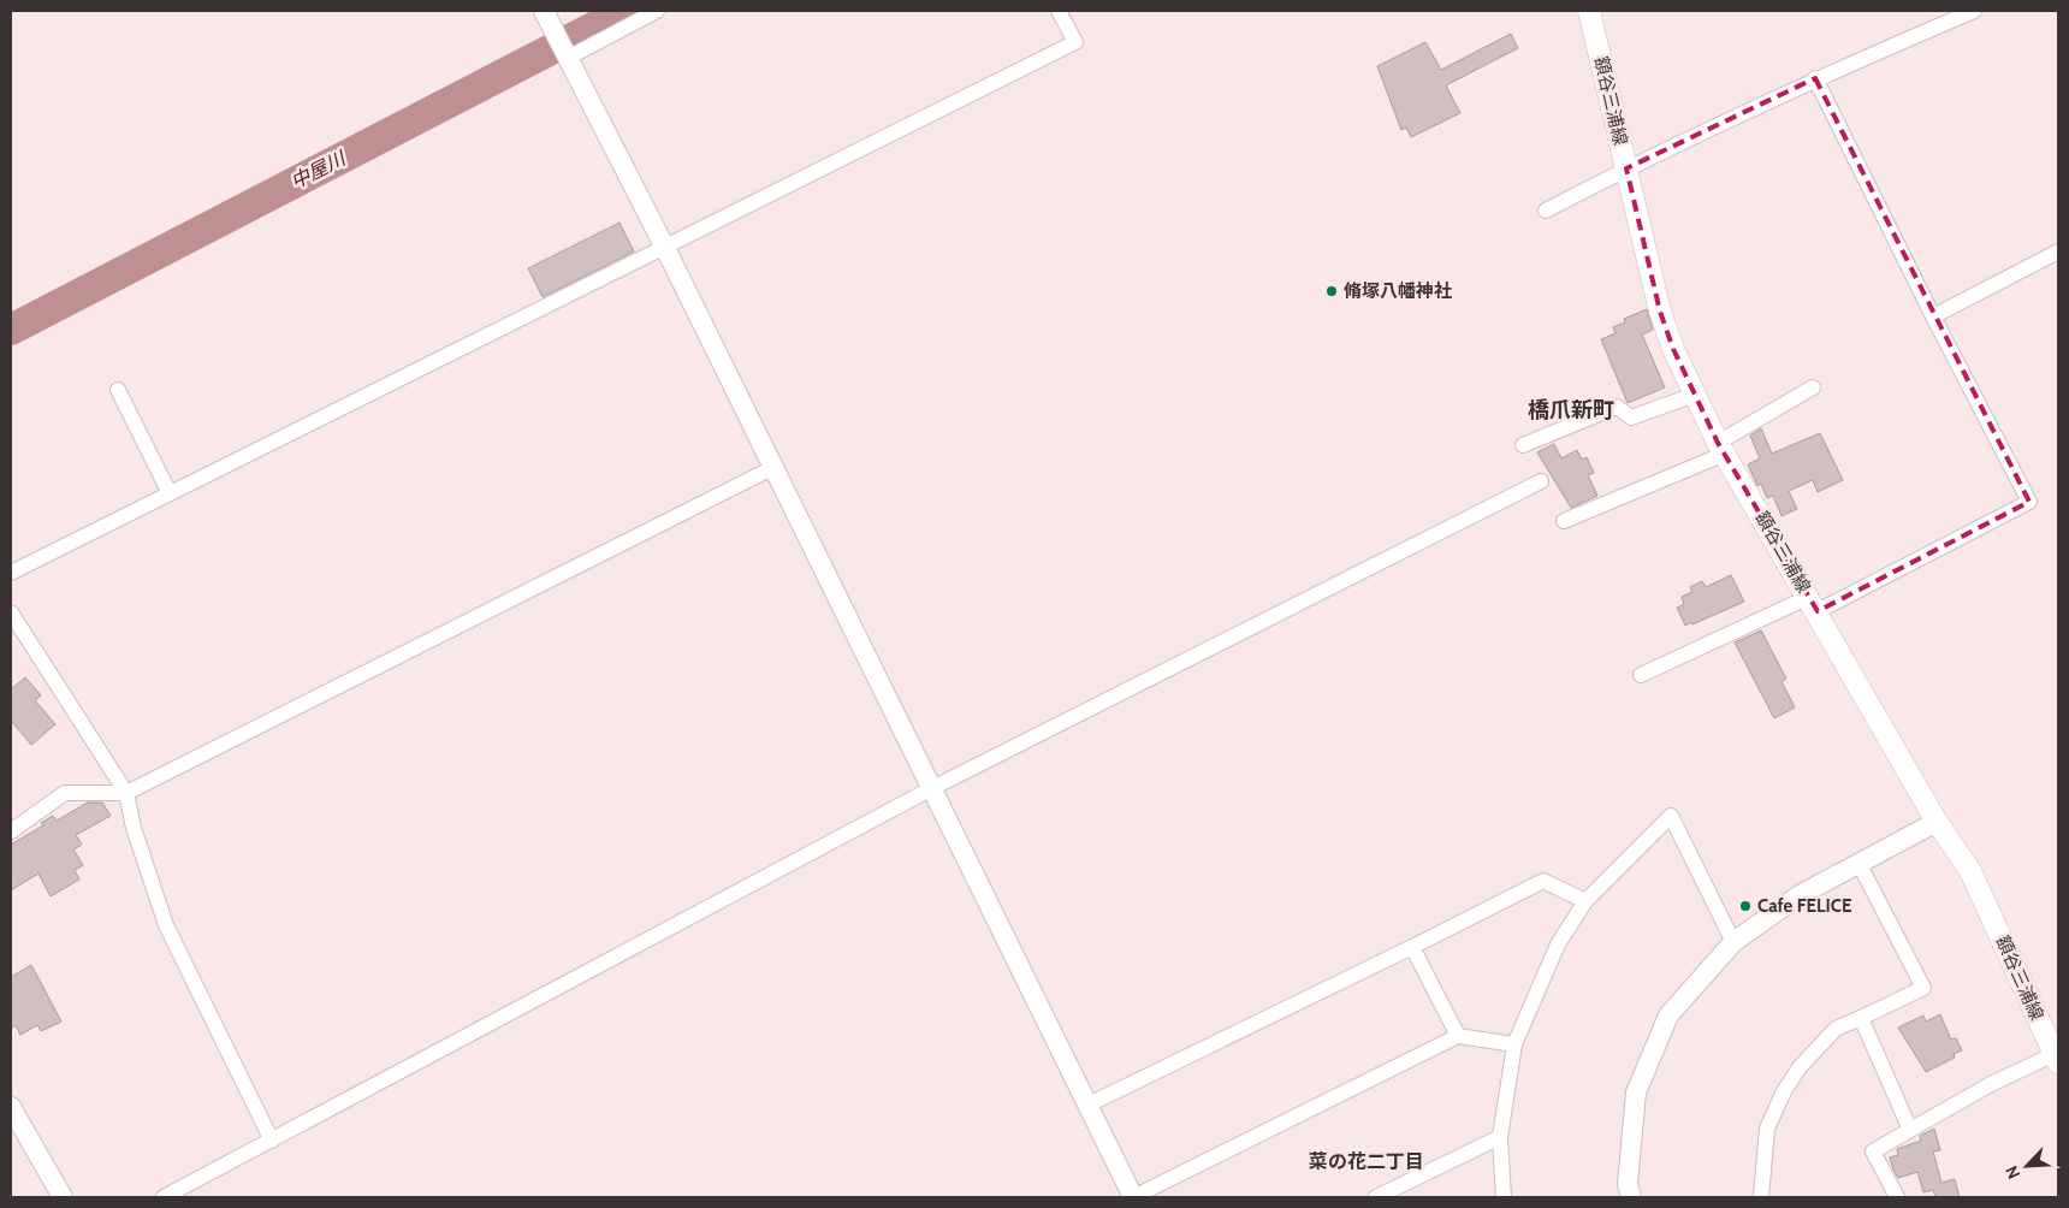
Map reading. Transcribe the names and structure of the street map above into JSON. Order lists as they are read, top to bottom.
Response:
{
  "streets": {
    "main road": ["額谷三浦線"]
  },
  "districts": ["橋爪新町", "菜の花二丁目"],
  "water": ["中屋川"],
  "places": ["脩塚八幡神社", "Cafe FELICE"],
  "north": "bottom left"
}
